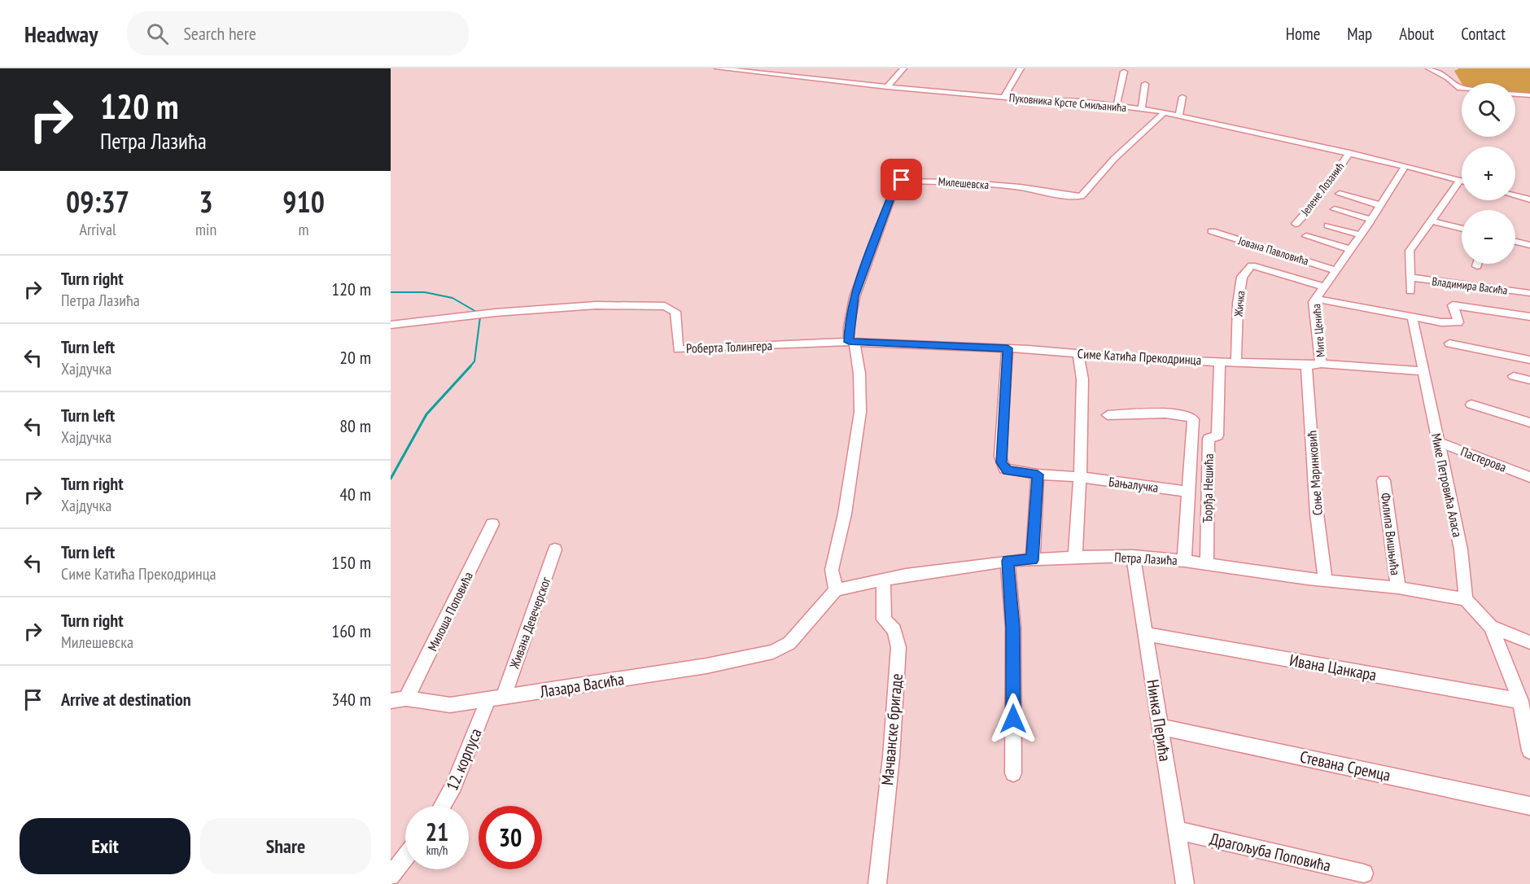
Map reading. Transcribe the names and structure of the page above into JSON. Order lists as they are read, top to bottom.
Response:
{
  "streets": {
    "street": [
      "Пуковника Крсте Смиљанића",
      "Милешевска",
      "Јелене Лозанић",
      "Јована Павловића",
      "Владимира Васића",
      "Жичка",
      "Мите Ценића",
      "Роберта Толингера",
      "Симе Катића Прекодринца",
      "Пастерова",
      "Соње Маринковић",
      "Бањалучка",
      "Мике Петровића Аласа",
      "Ђорђа Нешића",
      "Филипа Вишњића",
      "Петра Лазића",
      "Милоша Поповића",
      "Живана Девечерског",
      "Ивана Цанкара",
      "Лазара Васића",
      "Нинка Перића",
      "Мачванске бригаде",
      "12. корпуса",
      "Стевана Сремца",
      "Драгољуба Поповића"
    ]
  },
  "crossings": [
    ["Пуковника Крсте Смиљанића", "Милешевска"],
    ["Пуковника Крсте Смиљанића", "Јелене Лозанић"],
    ["Пуковника Крсте Смиљанића", "Мите Ценића"],
    ["Милешевска", "Роберта Толингера"],
    ["Милешевска", "Симе Катића Прекодринца"],
    ["Јована Павловића", "Мите Ценића"],
    ["Жичка", "Мите Ценића"],
    ["Жичка", "Симе Катића Прекодринца"],
    ["Мите Ценића", "Симе Катића Прекодринца"],
    ["Роберта Толингера", "Симе Катића Прекодринца"],
    ["Симе Катића Прекодринца", "Соње Маринковић"],
    ["Симе Катића Прекодринца", "Бањалучка"],
    ["Симе Катића Прекодринца", "Мике Петровића Аласа"],
    ["Симе Катића Прекодринца", "Ђорђа Нешића"],
    ["Пастерова", "Мике Петровића Аласа"],
    ["Соње Маринковић", "Петра Лазића"],
    ["Мике Петровића Аласа", "Петра Лазића"],
    ["Ђорђа Нешића", "Петра Лазића"],
    ["Филипа Вишњића", "Петра Лазића"],
    ["Петра Лазића", "Лазара Васића"],
    ["Петра Лазића", "Нинка Перића"],
    ["Петра Лазића", "Мачванске бригаде"],
    ["Милоша Поповића", "Лазара Васића"],
    ["Живана Девечерског", "Лазара Васића"],
    ["Живана Девечерског", "12. корпуса"],
    ["Ивана Цанкара", "Нинка Перића"],
    ["Лазара Васића", "12. корпуса"],
    ["Нинка Перића", "Стевана Сремца"],
    ["Нинка Перића", "Драгољуба Поповића"]
  ],
  "page": {
    "header": "Headway",
    "search": "Search here",
    "nav": [
      "Home",
      "Map",
      "About",
      "Contact"
    ],
    "turn": ["120 m", "Петра Лазића"],
    "map_buttons": ["+", "−"],
    "eta": [
      "09:37",
      "Arrival",
      "3",
      "min",
      "910",
      "m"
    ],
    "list": [
      {
        "name": "Turn right",
        "note": "Петра Лазића",
        "value": "120 m"
      },
      {
        "name": "Turn left",
        "note": "Хајдучка",
        "value": "20 m"
      },
      {
        "name": "Turn left",
        "note": "Хајдучка",
        "value": "80 m"
      },
      {
        "name": "Turn right",
        "note": "Хајдучка",
        "value": "40 m"
      },
      {
        "name": "Turn left",
        "note": "Симе Катића Прекодринца",
        "value": "150 m"
      },
      {
        "name": "Turn right",
        "note": "Милешевска",
        "value": "160 m"
      },
      {
        "name": "Arrive at destination",
        "value": "340 m"
      }
    ],
    "speed": "21 km/h",
    "limit": "30",
    "buttons": ["Exit", "Share"]
  }
}
